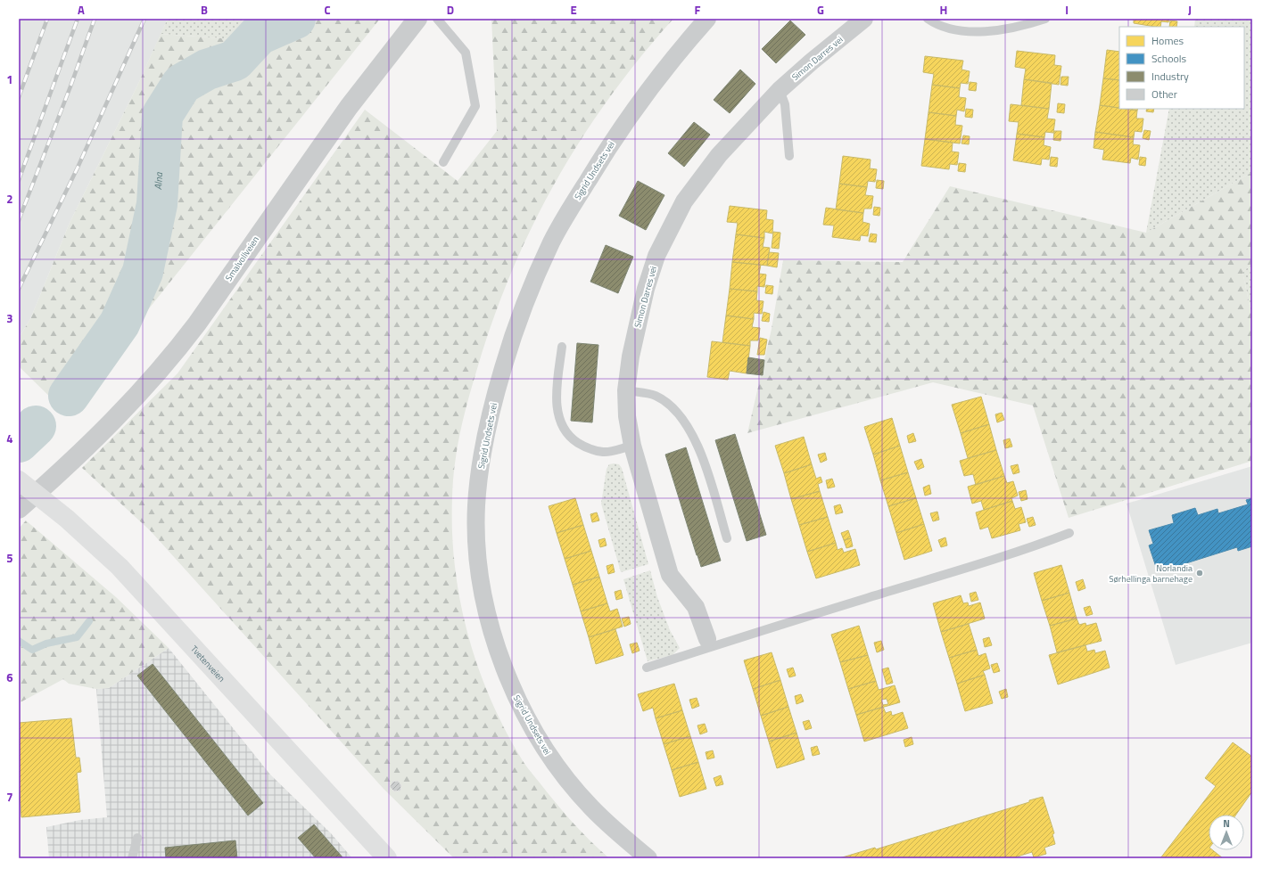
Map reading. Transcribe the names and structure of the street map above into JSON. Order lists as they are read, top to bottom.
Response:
{
  "streets": {
    "main road": ["Tvetenveien"],
    "street": ["Simon Darres vei", "Sigrid Undsets vei", "Smalvollveien"]
  },
  "water": ["Alna"],
  "places": ["Norlandia Sørhellinga barnehage"],
  "legend": [
    "Homes",
    "Schools",
    "Industry",
    "Other"
  ],
  "north": "top",
  "grid": {
    "columns": [
      "A",
      "B",
      "C",
      "D",
      "E",
      "F",
      "G",
      "H",
      "I",
      "J"
    ],
    "rows": [
      "1",
      "2",
      "3",
      "4",
      "5",
      "6",
      "7"
    ]
  }
}
